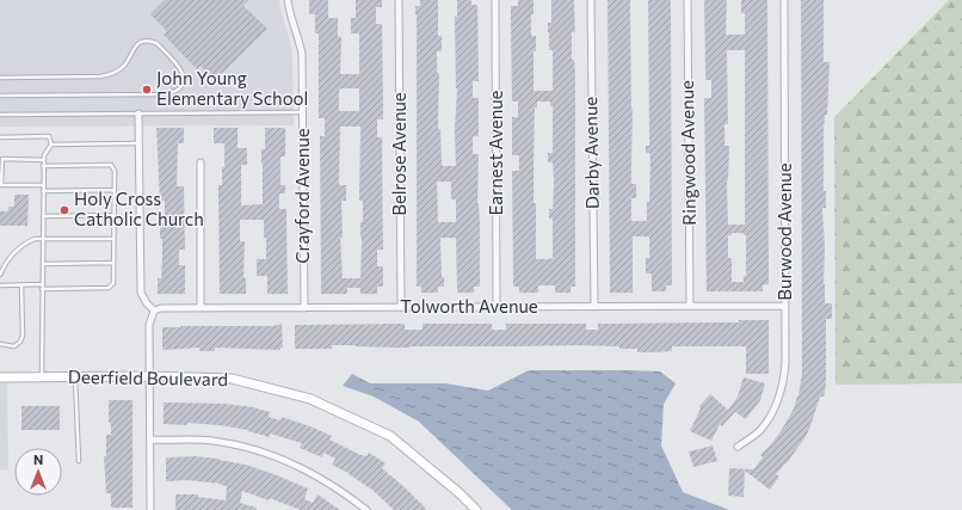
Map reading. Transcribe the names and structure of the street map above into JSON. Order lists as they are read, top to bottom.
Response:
{
  "streets": {
    "street": [
      "Earnest Avenue",
      "Darby Avenue",
      "Ringwood Avenue",
      "Belrose Avenue",
      "Crayford Avenue",
      "Burwood Avenue",
      "Tolworth Avenue",
      "Deerfield Boulevard"
    ]
  },
  "crossings": [
    ["Earnest Avenue", "Tolworth Avenue"],
    ["Darby Avenue", "Tolworth Avenue"],
    ["Ringwood Avenue", "Tolworth Avenue"],
    ["Belrose Avenue", "Tolworth Avenue"],
    ["Crayford Avenue", "Tolworth Avenue"],
    ["Burwood Avenue", "Tolworth Avenue"]
  ],
  "places": ["John Young Elementary School", "Holy Cross Catholic Church"],
  "north": "top"
}
